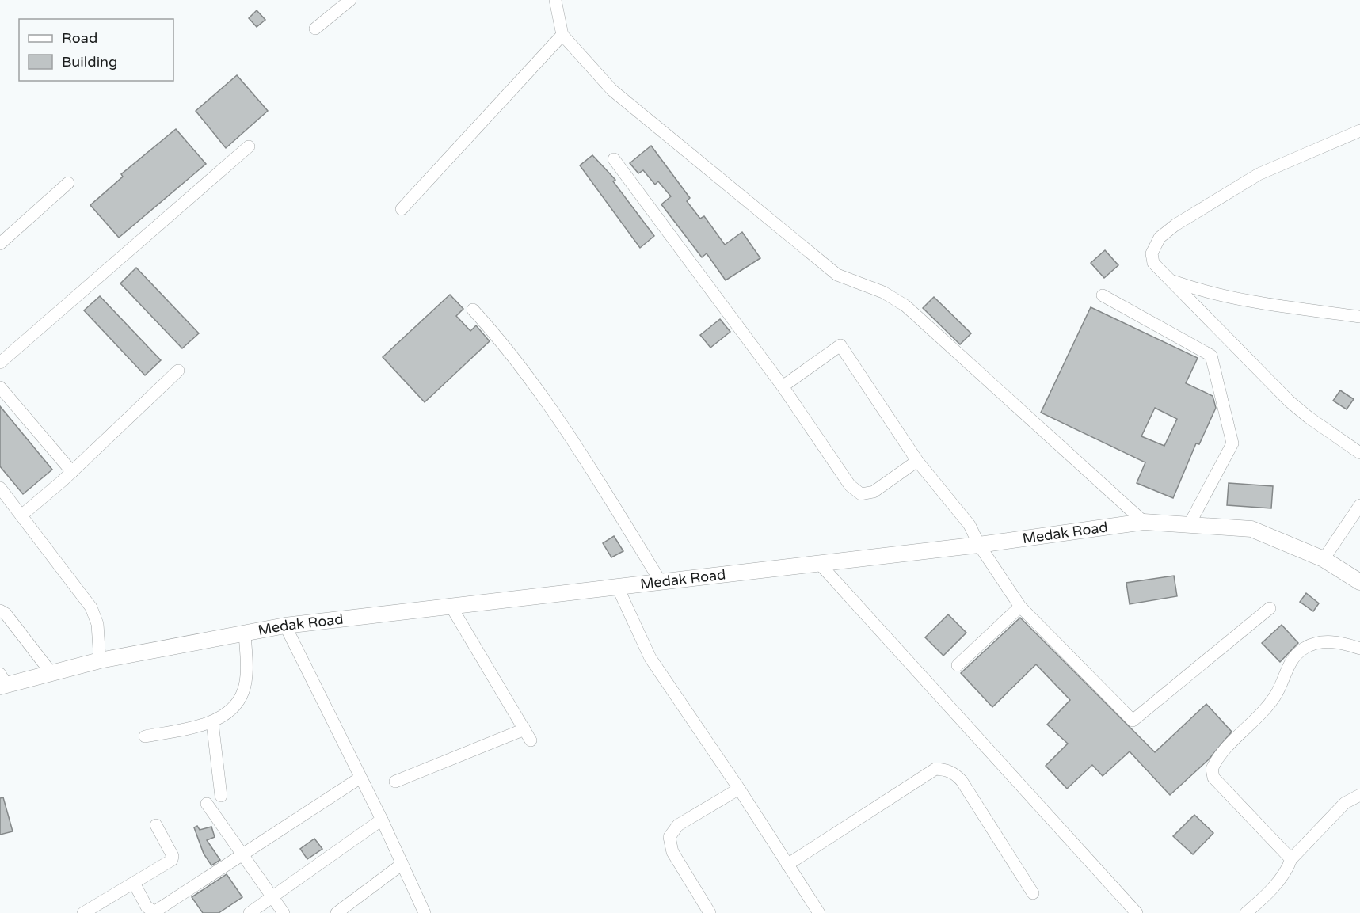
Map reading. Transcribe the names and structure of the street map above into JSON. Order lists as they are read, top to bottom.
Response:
{
  "streets": {
    "main road": ["Medak Road"]
  },
  "legend": ["Road", "Building"]
}
